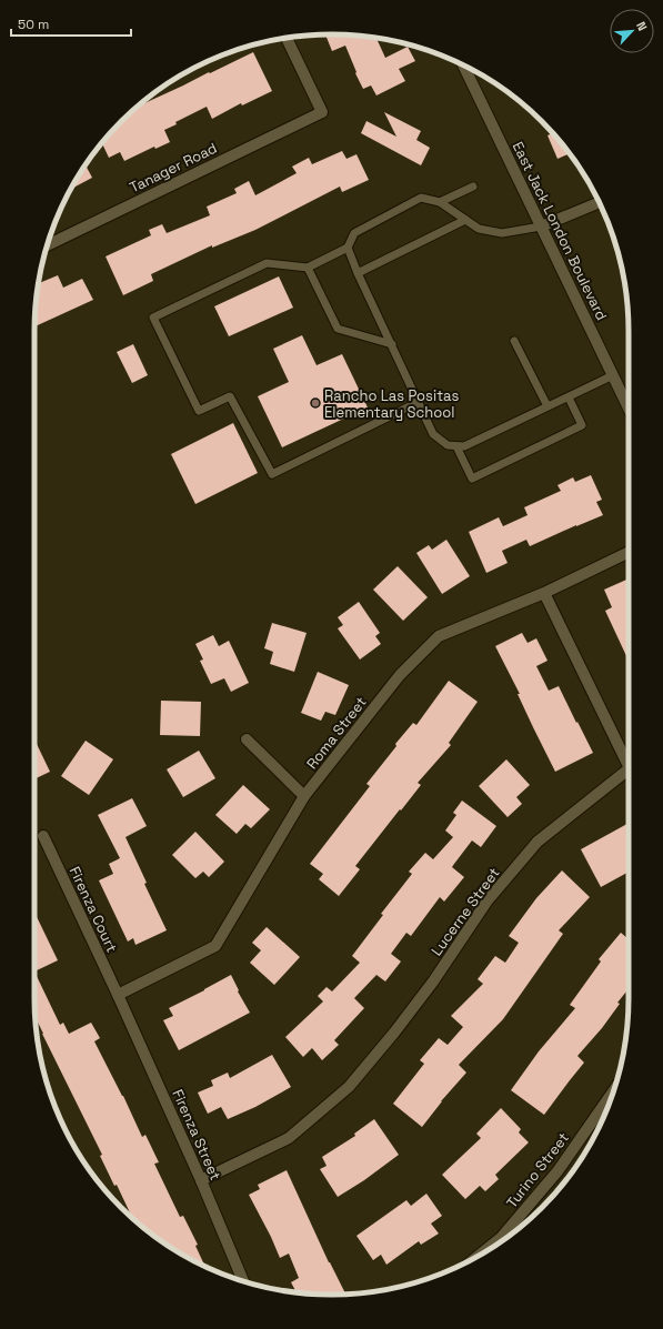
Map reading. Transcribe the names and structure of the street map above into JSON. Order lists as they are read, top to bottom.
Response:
{
  "streets": {
    "street": [
      "Tanager Road",
      "East Jack London Boulevard",
      "Roma Street",
      "Firenza Court",
      "Lucerne Street",
      "Firenza Street",
      "Turino Street"
    ]
  },
  "crossings": [
    ["Roma Street", "Firenza Court"],
    ["Roma Street", "Lucerne Street"],
    ["Roma Street", "Firenza Street"],
    ["Firenza Court", "Firenza Street"],
    ["Lucerne Street", "Firenza Street"]
  ],
  "places": ["Rancho Las Positas Elementary School"],
  "scale_bar": "50 m",
  "north": "top right"
}
